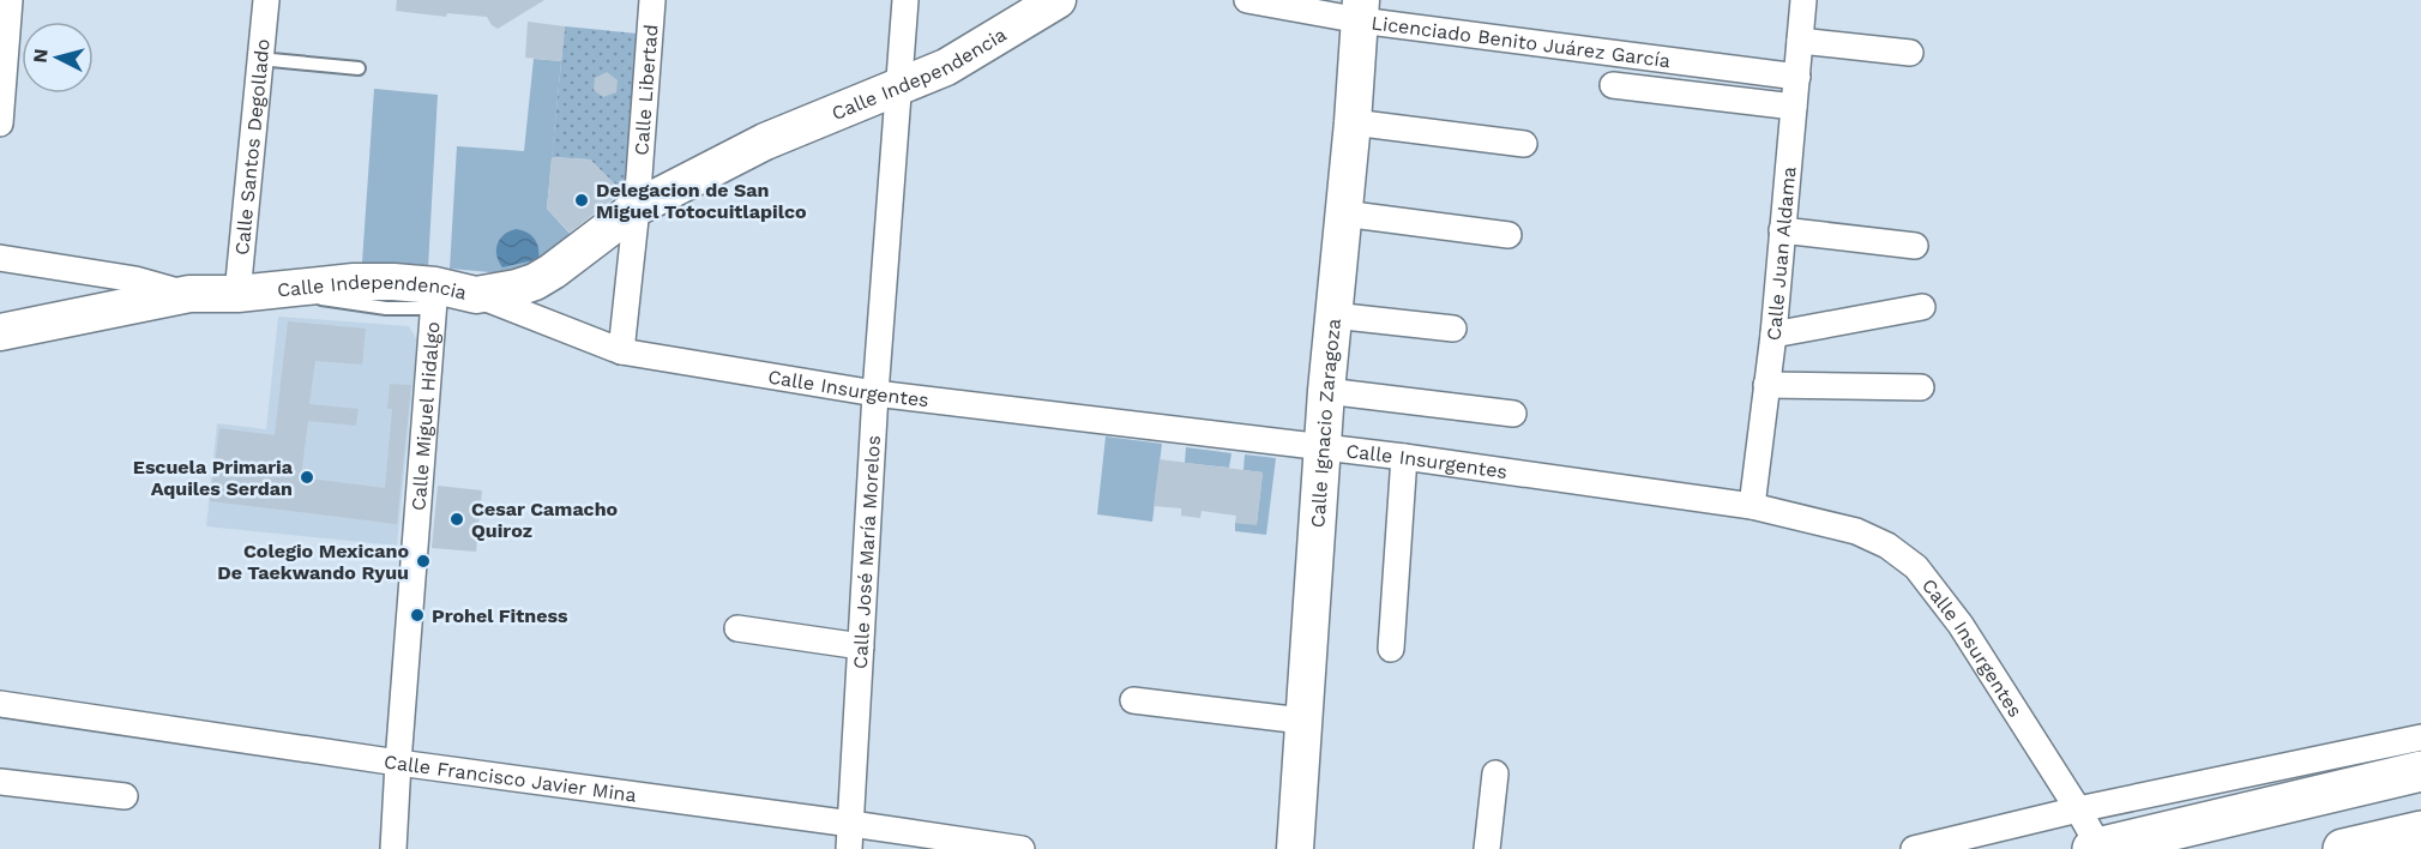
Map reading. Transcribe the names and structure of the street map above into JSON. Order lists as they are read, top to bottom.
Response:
{
  "streets": {
    "street": [
      "Licenciado Benito Juárez García",
      "Calle Independencia",
      "Calle Libertad",
      "Calle Santos Degollado",
      "Calle Juan Aldama",
      "Calle Insurgentes",
      "Calle Miguel Hidalgo",
      "Calle Ignacio Zaragoza",
      "Calle José María Morelos",
      "Calle Francisco Javier Mina"
    ]
  },
  "crossings": [
    ["Licenciado Benito Juárez García", "Calle Juan Aldama"],
    ["Licenciado Benito Juárez García", "Calle Ignacio Zaragoza"],
    ["Calle Independencia", "Calle Libertad"],
    ["Calle Independencia", "Calle Santos Degollado"],
    ["Calle Independencia", "Calle Insurgentes"],
    ["Calle Independencia", "Calle Miguel Hidalgo"],
    ["Calle Independencia", "Calle José María Morelos"],
    ["Calle Libertad", "Calle Insurgentes"],
    ["Calle Juan Aldama", "Calle Insurgentes"],
    ["Calle Insurgentes", "Calle Ignacio Zaragoza"],
    ["Calle Insurgentes", "Calle José María Morelos"],
    ["Calle Miguel Hidalgo", "Calle Francisco Javier Mina"],
    ["Calle José María Morelos", "Calle Francisco Javier Mina"]
  ],
  "places": [
    "Delegacion de San Miguel Totocuitlapilco",
    "Escuela Primaria Aquiles Serdan",
    "Cesar Camacho Quiroz",
    "Colegio Mexicano De Taekwando Ryuu",
    "Prohel Fitness"
  ],
  "north": "left"
}
